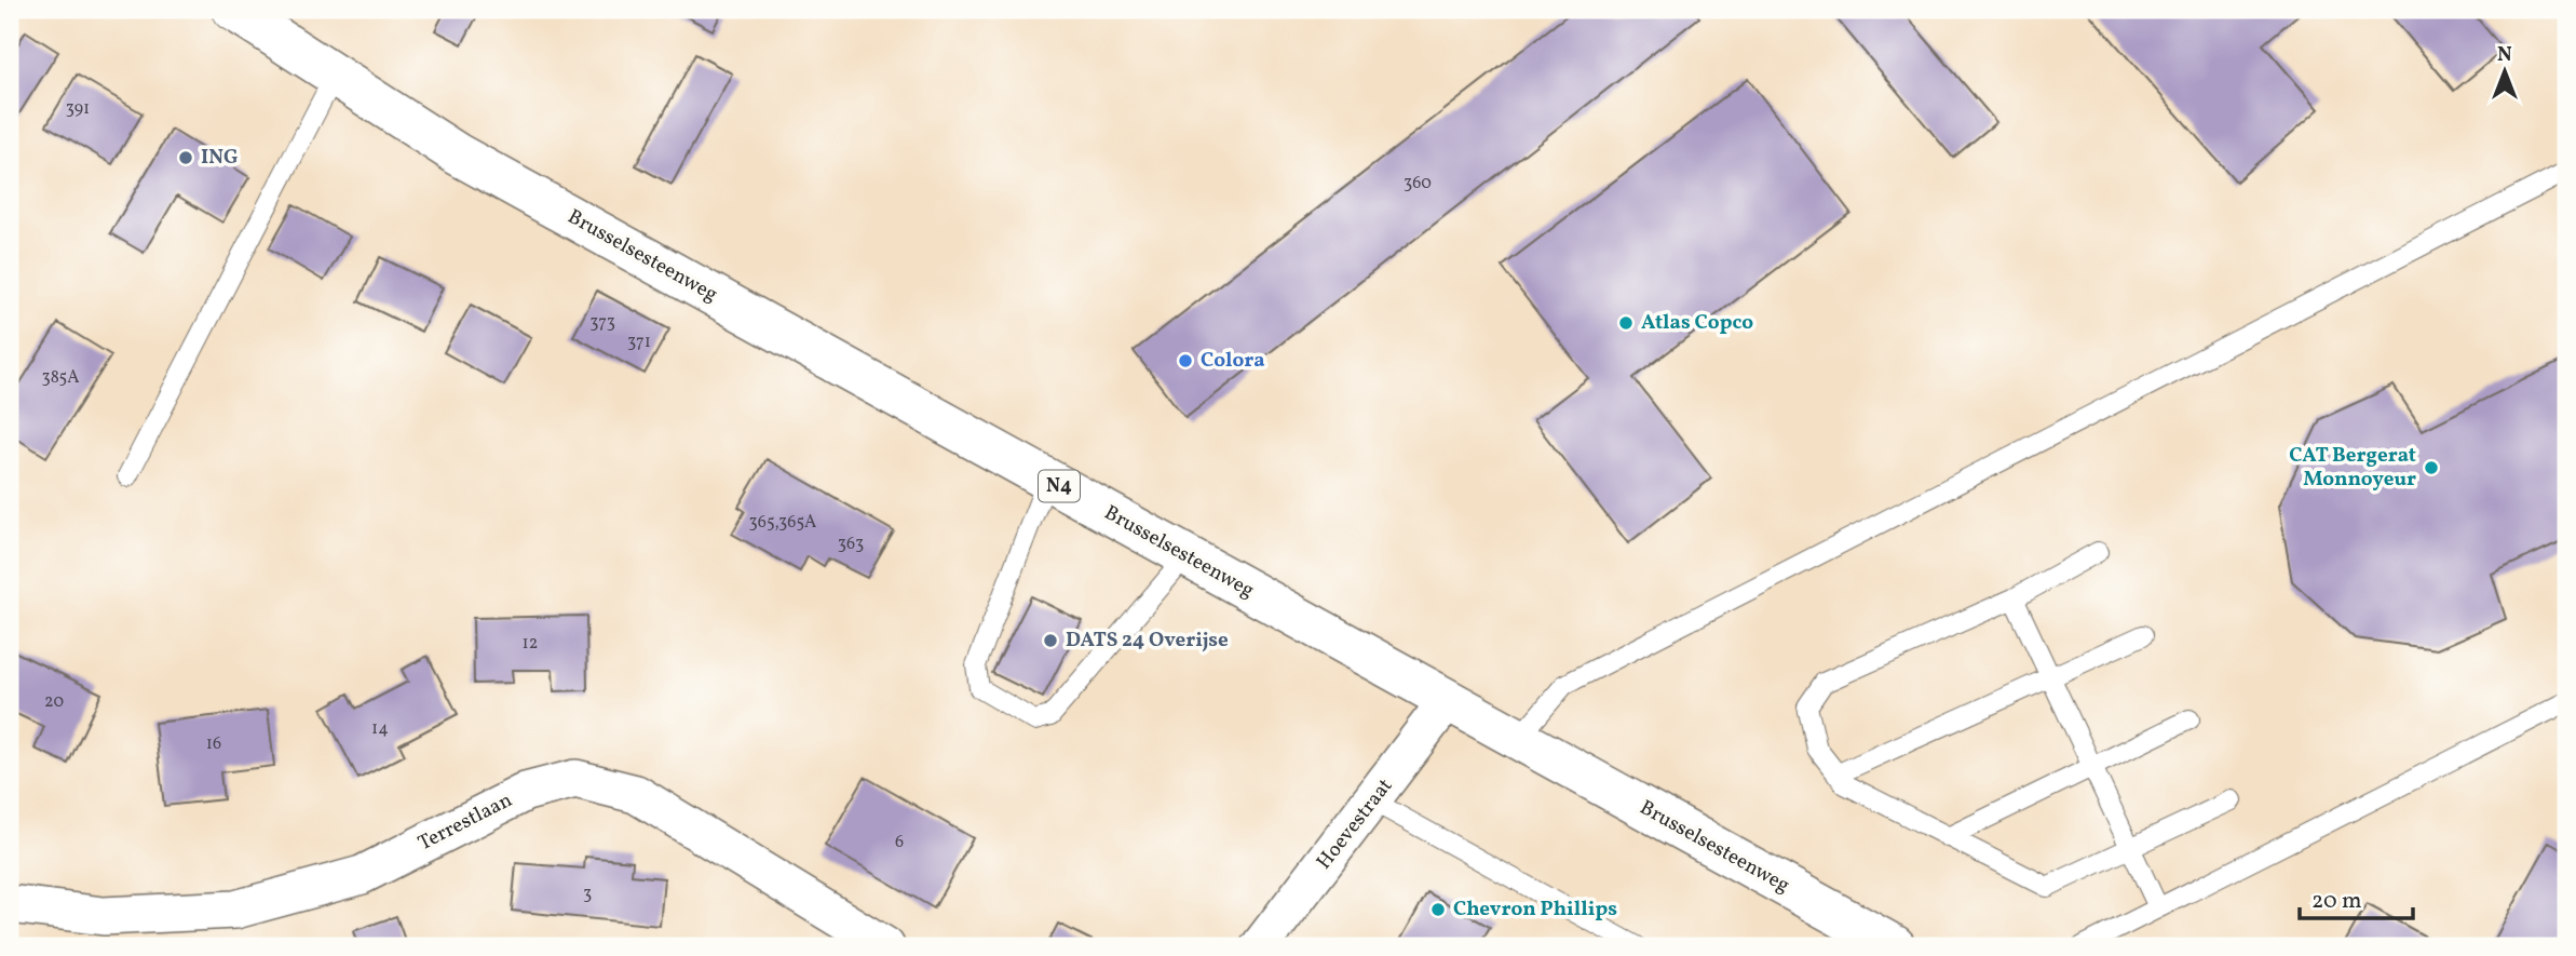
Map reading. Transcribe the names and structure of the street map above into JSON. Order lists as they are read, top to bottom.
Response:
{
  "streets": {
    "main road": ["Brusselsesteenweg", "N4"],
    "street": ["Terrestlaan", "Hoevestraat"]
  },
  "crossings": [
    ["Brusselsesteenweg", "Hoevestraat"]
  ],
  "places": [
    "ING",
    "Atlas Copco",
    "Colora",
    "CAT Bergerat Monnoyeur",
    "DATS 24 Overijse",
    "Chevron Phillips"
  ],
  "house_numbers": [
    "391",
    "360",
    "373",
    "371",
    "385A",
    "365,365A",
    "363",
    "12",
    "20",
    "14",
    "16",
    "6",
    "3"
  ],
  "scale_bar": "20 m",
  "north": "top"
}
